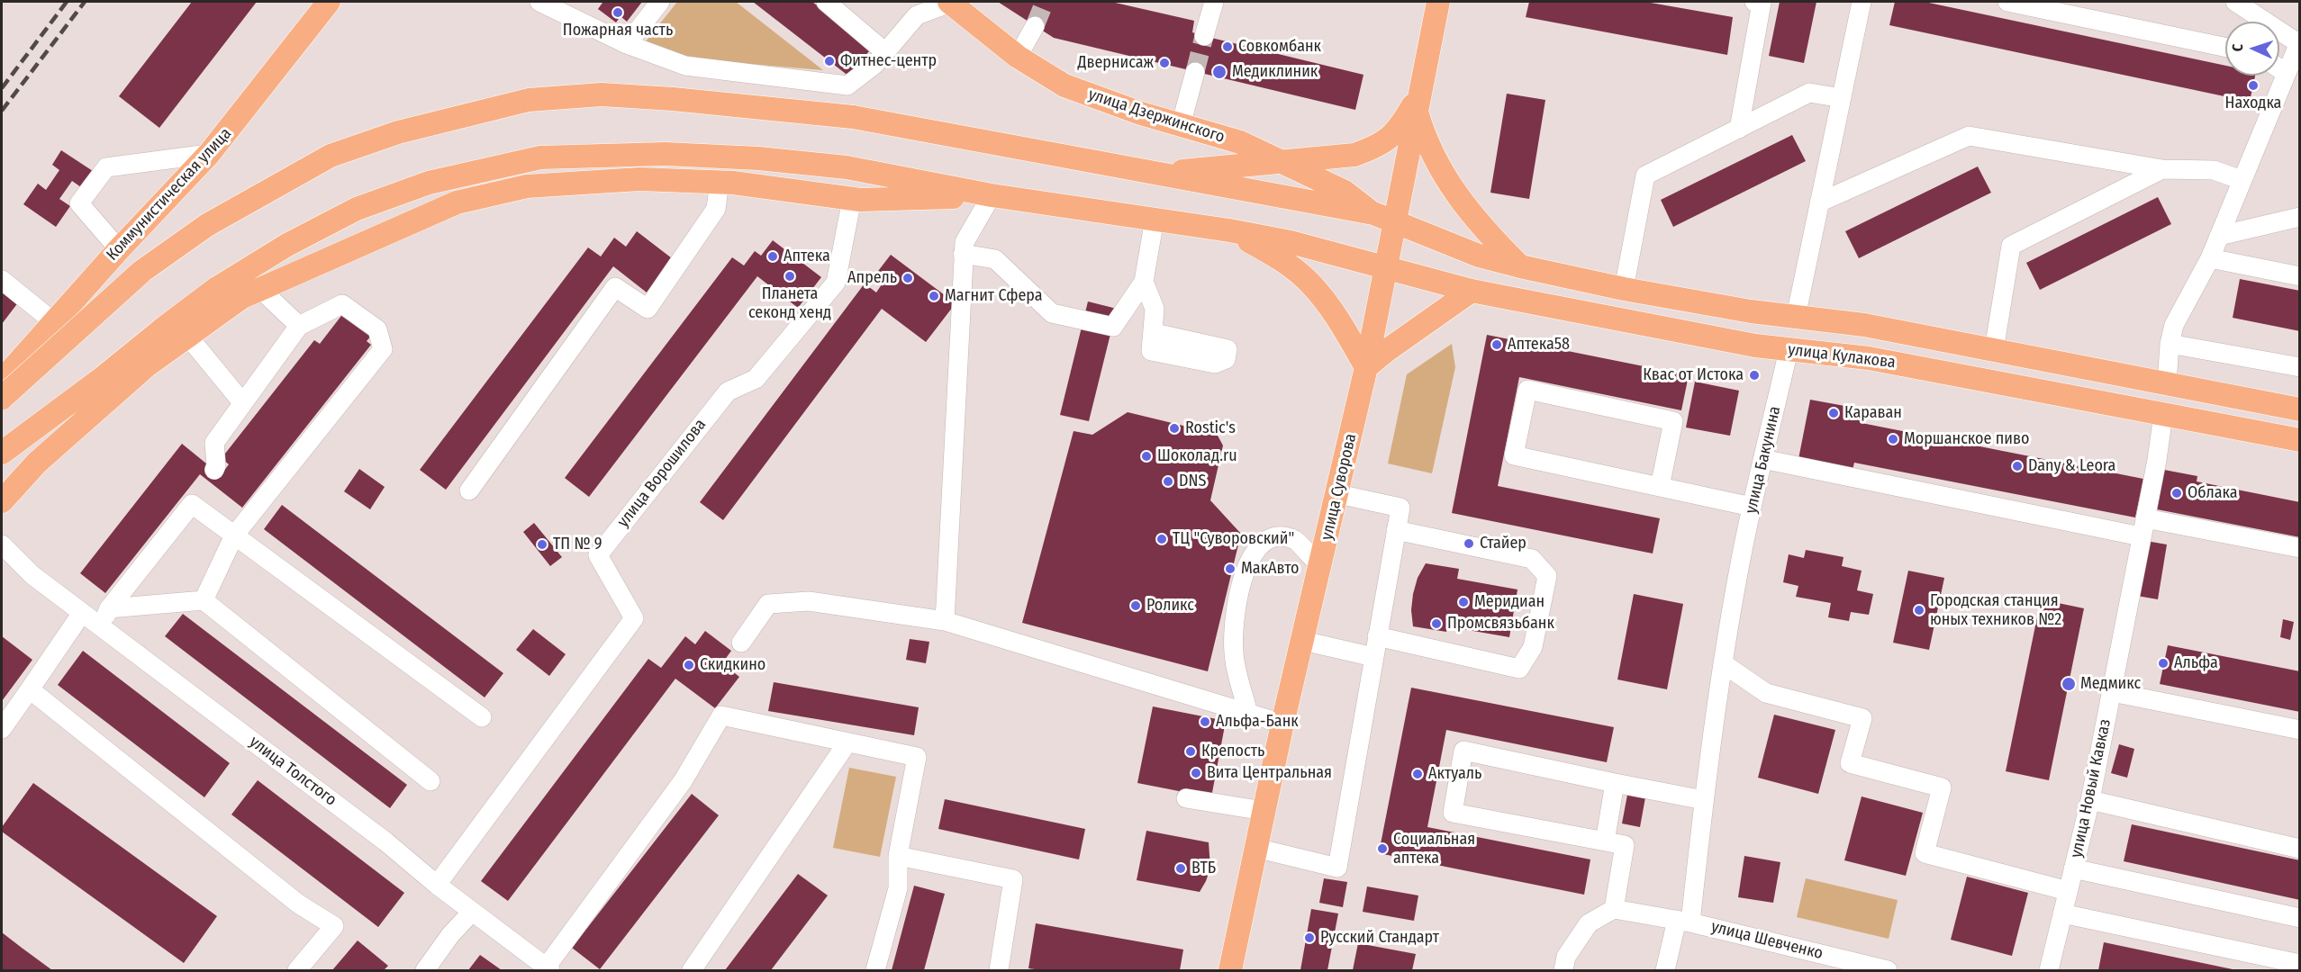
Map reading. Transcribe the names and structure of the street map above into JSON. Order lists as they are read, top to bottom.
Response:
{
  "streets": {
    "main road": [
      "улица Дзержинского",
      "Коммунистическая улица",
      "улица Кулакова",
      "улица Бакунина",
      "улица Суворова"
    ],
    "street": [
      "улица Ворошилова",
      "улица Толстого",
      "улица Новый Кавказ",
      "улица Шевченко"
    ]
  },
  "crossings": [
    ["улица Дзержинского", "улица Кулакова"],
    ["улица Кулакова", "улица Бакунина"],
    ["улица Кулакова", "улица Суворова"],
    ["улица Кулакова", "улица Новый Кавказ"],
    ["улица Бакунина", "улица Шевченко"],
    ["улица Ворошилова", "улица Толстого"]
  ],
  "places": [
    "Пожарная часть",
    "Совкомбанк",
    "Фитнес-центр",
    "Двернисаж",
    "Медиклиник",
    "Находка",
    "Аптека",
    "Планета секонд хенд",
    "Апрель",
    "Магнит Сфера",
    "Аптека58",
    "Квас от Истока",
    "Караван",
    "Rostic's",
    "Моршанское пиво",
    "Шоколад.ru",
    "Dany & Leora",
    "DNS",
    "Облака",
    "ТЦ \"Суворовский\"",
    "Стайер",
    "ТП № 9",
    "МакАвто",
    "Меридиан",
    "Роликс",
    "Городская станция юных техников №2",
    "Промсвязьбанк",
    "Альфа",
    "Скидкино",
    "Медмикс",
    "Альфа-Банк",
    "Крепость",
    "Вита Центральная",
    "Актуаль",
    "Социальная аптека",
    "ВТБ",
    "Русский Стандарт"
  ],
  "north": "left"
}
